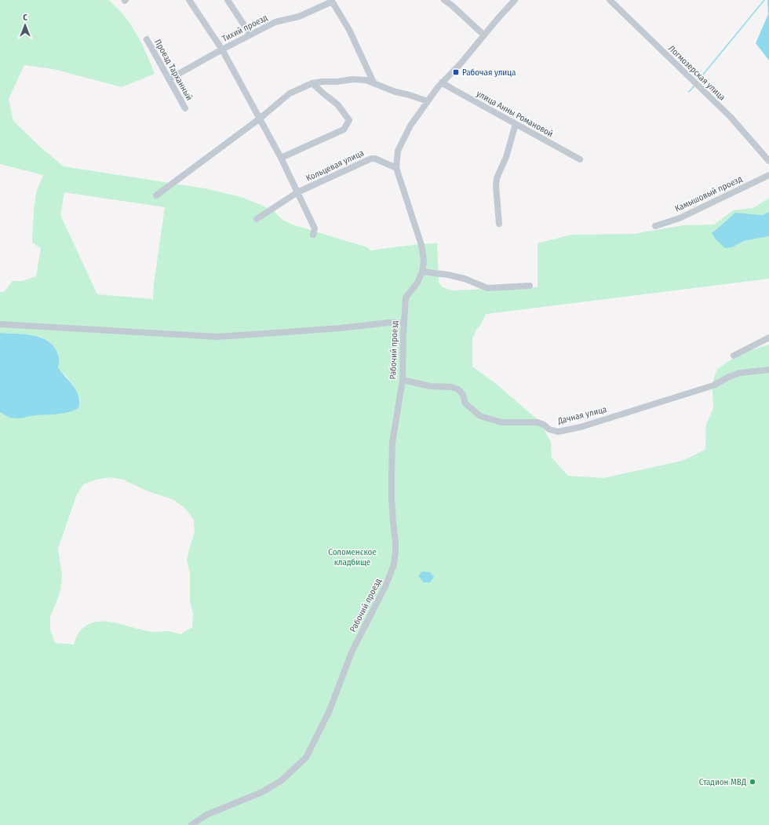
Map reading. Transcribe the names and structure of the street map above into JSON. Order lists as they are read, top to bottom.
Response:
{
  "streets": {
    "street": [
      "Тихий проезд",
      "Проезд Тарханный",
      "Логмозерская улица",
      "улица Анны Романовой",
      "Кольцевая улица",
      "Камышовый проезд",
      "Рабочий проезд",
      "Дачная улица"
    ]
  },
  "crossings": [
    ["Тихий проезд", "Проезд Тарханный"],
    ["Рабочий проезд", "Дачная улица"]
  ],
  "parks": ["Соломенское кладбище"],
  "places": {
    "transit": ["Рабочая улица"],
    "other": ["Стадион МВД"]
  },
  "north": "top"
}
